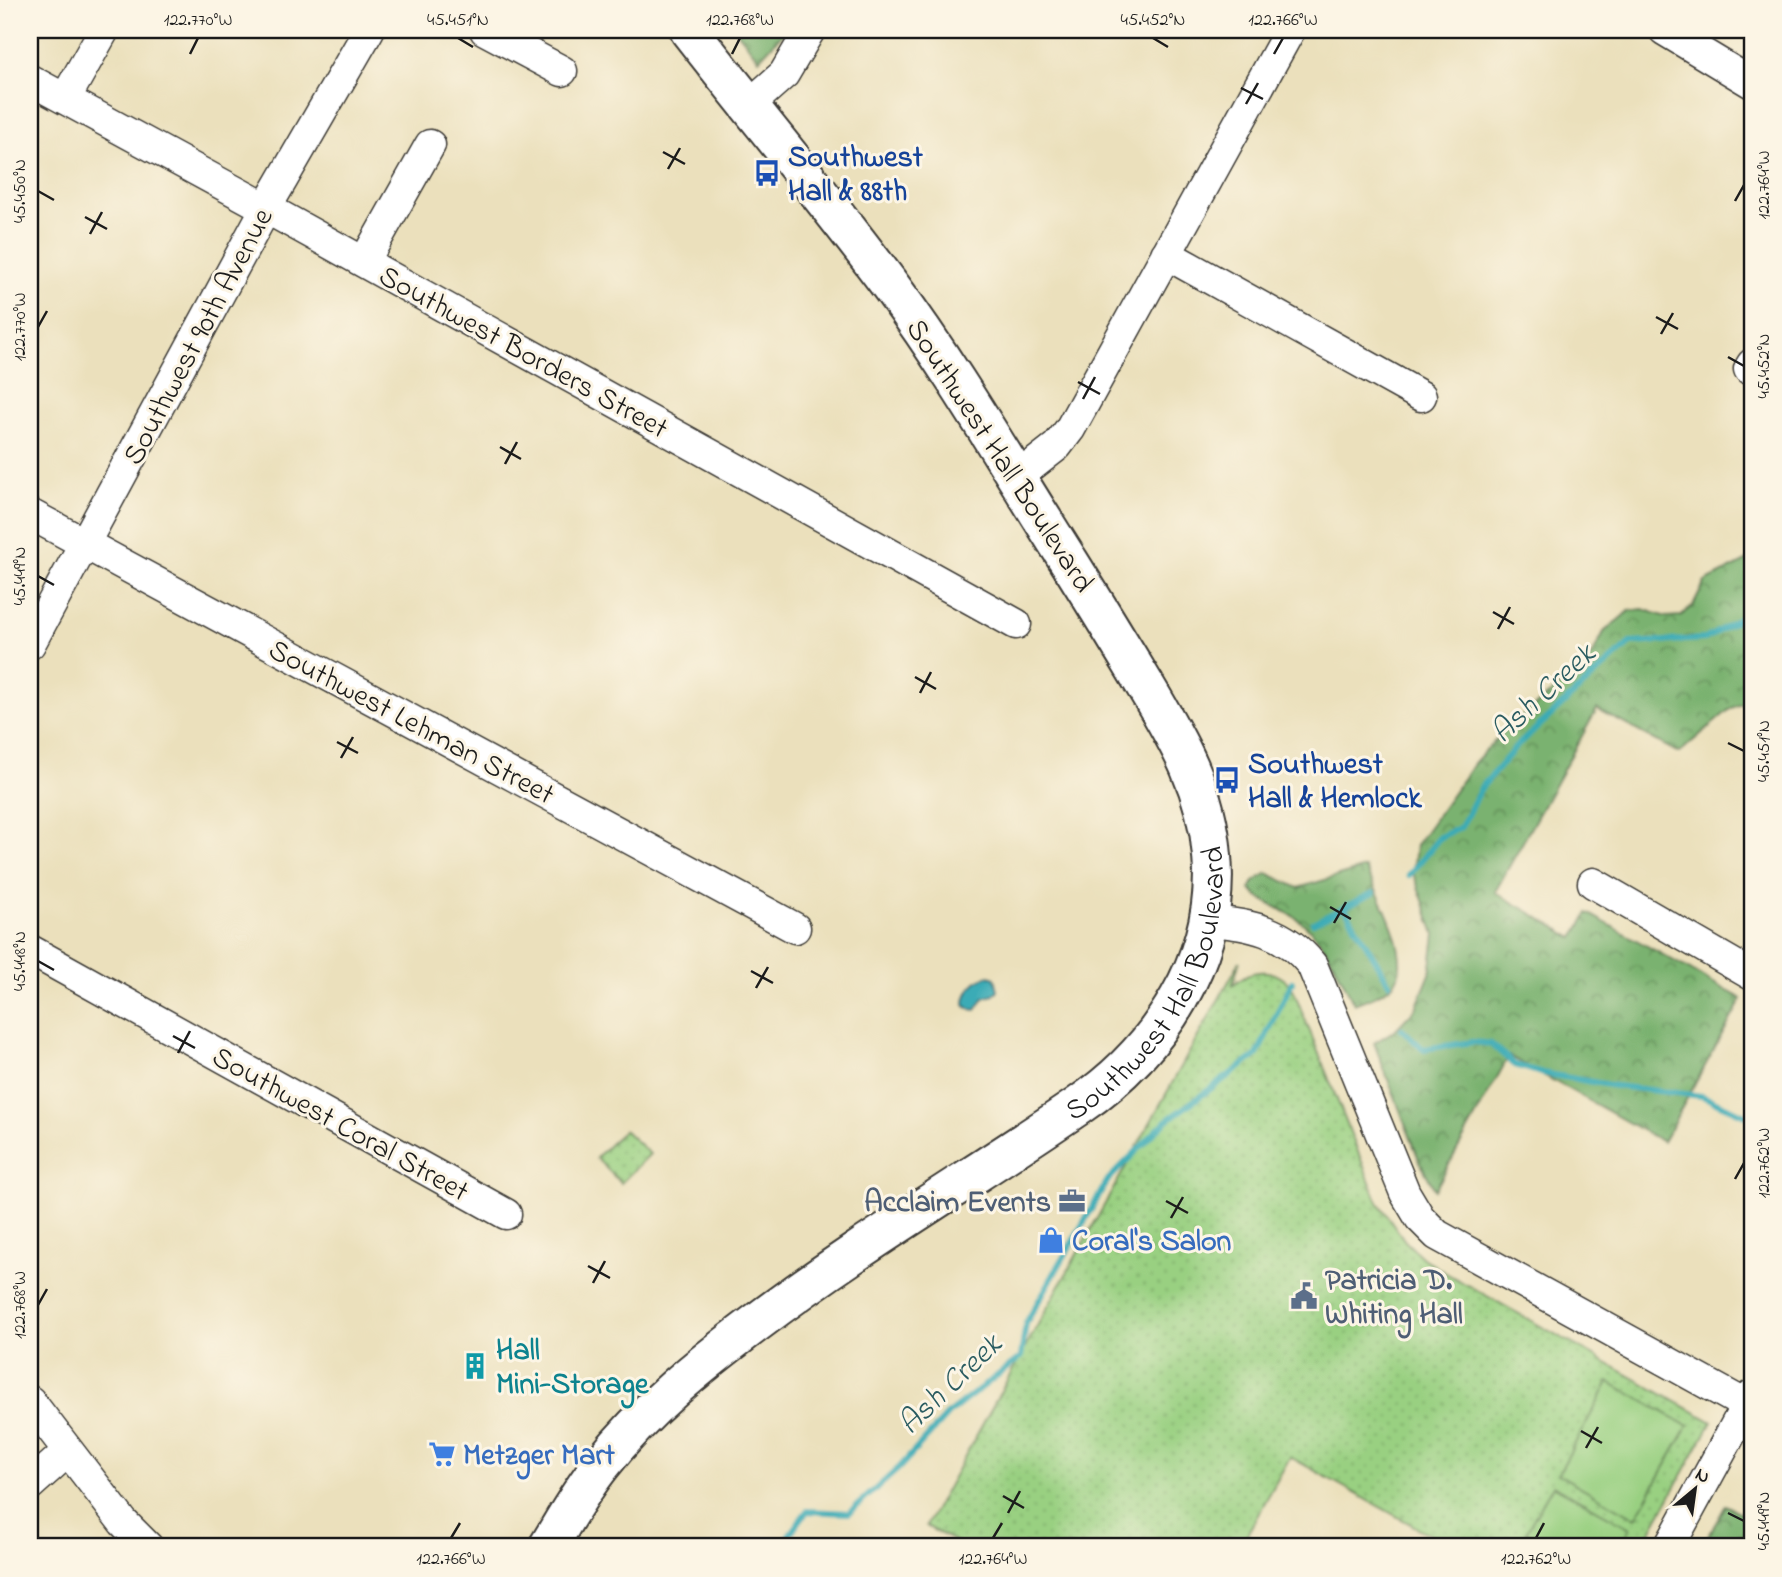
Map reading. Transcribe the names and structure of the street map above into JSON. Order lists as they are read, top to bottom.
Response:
{
  "streets": {
    "main road": ["Southwest Hall Boulevard"],
    "street": [
      "Southwest 90th Avenue",
      "Southwest Borders Street",
      "Southwest Lehman Street",
      "Southwest Coral Street"
    ]
  },
  "crossings": [
    ["Southwest 90th Avenue", "Southwest Borders Street"],
    ["Southwest 90th Avenue", "Southwest Lehman Street"]
  ],
  "water": ["Ash Creek"],
  "places": {
    "bus stop": ["Southwest Hall & 88th", "Southwest Hall & Hemlock"],
    "office": ["Acclaim Events"],
    "shop": ["Coral's Salon"],
    "public building": ["Patricia D. Whiting Hall"],
    "building": ["Hall Mini-Storage"],
    "supermarket": ["Metzger Mart"]
  },
  "north": "top right",
  "coordinates": [
    "122.770°W",
    "45.451°N",
    "122.768°W",
    "45.452°N",
    "122.766°W",
    "122.764°W",
    "45.450°N",
    "45.449°N",
    "45.448°N",
    "122.762°W"
  ]
}
